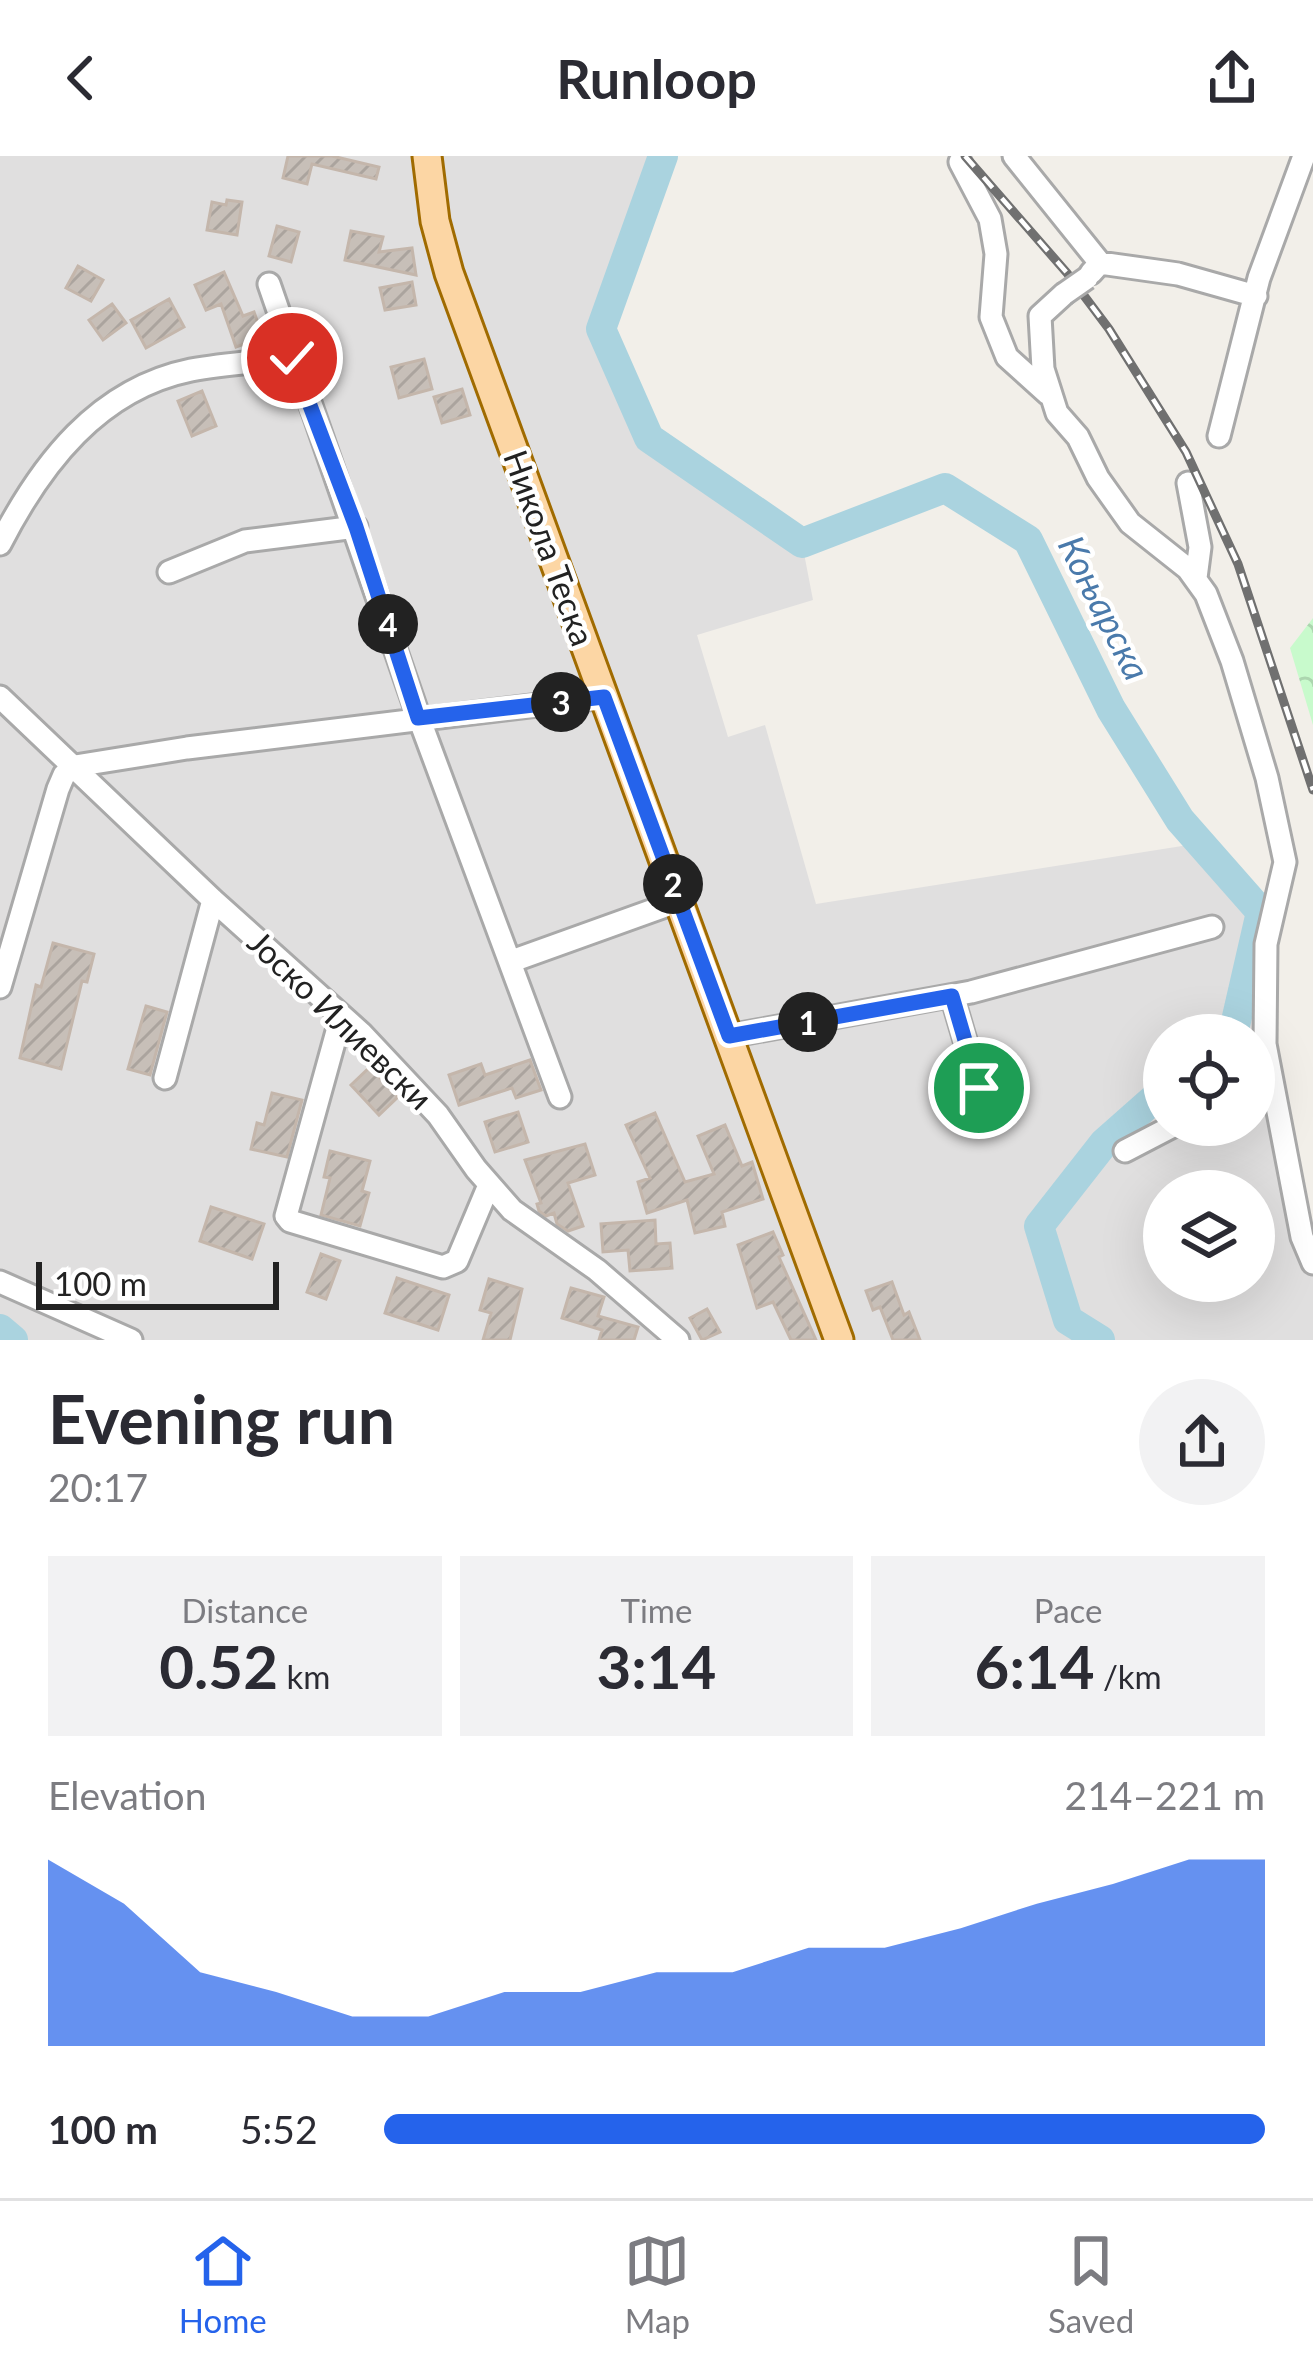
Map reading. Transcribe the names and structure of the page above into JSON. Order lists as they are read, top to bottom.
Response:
{
  "streets": {
    "main road": ["Никола Теска"],
    "street": ["Јоско Илиевски"]
  },
  "water": ["Коњарска"],
  "scale_bar": "100 m",
  "page": {
    "header": "Runloop",
    "pins": [
      "4",
      "3",
      "2",
      "1"
    ],
    "scale": "100 m",
    "heading": ["Evening run", "20:17"],
    "stats": [
      ["Distance", "0.52 km"],
      ["Time", "3:14"],
      ["Pace", "6:14 /km"]
    ],
    "chart": ["Elevation", "214–221 m"],
    "list": [
      {
        "name": "100 m",
        "note": "5:52"
      }
    ],
    "tabs": ["Home", "Map", "Saved"]
  }
}
